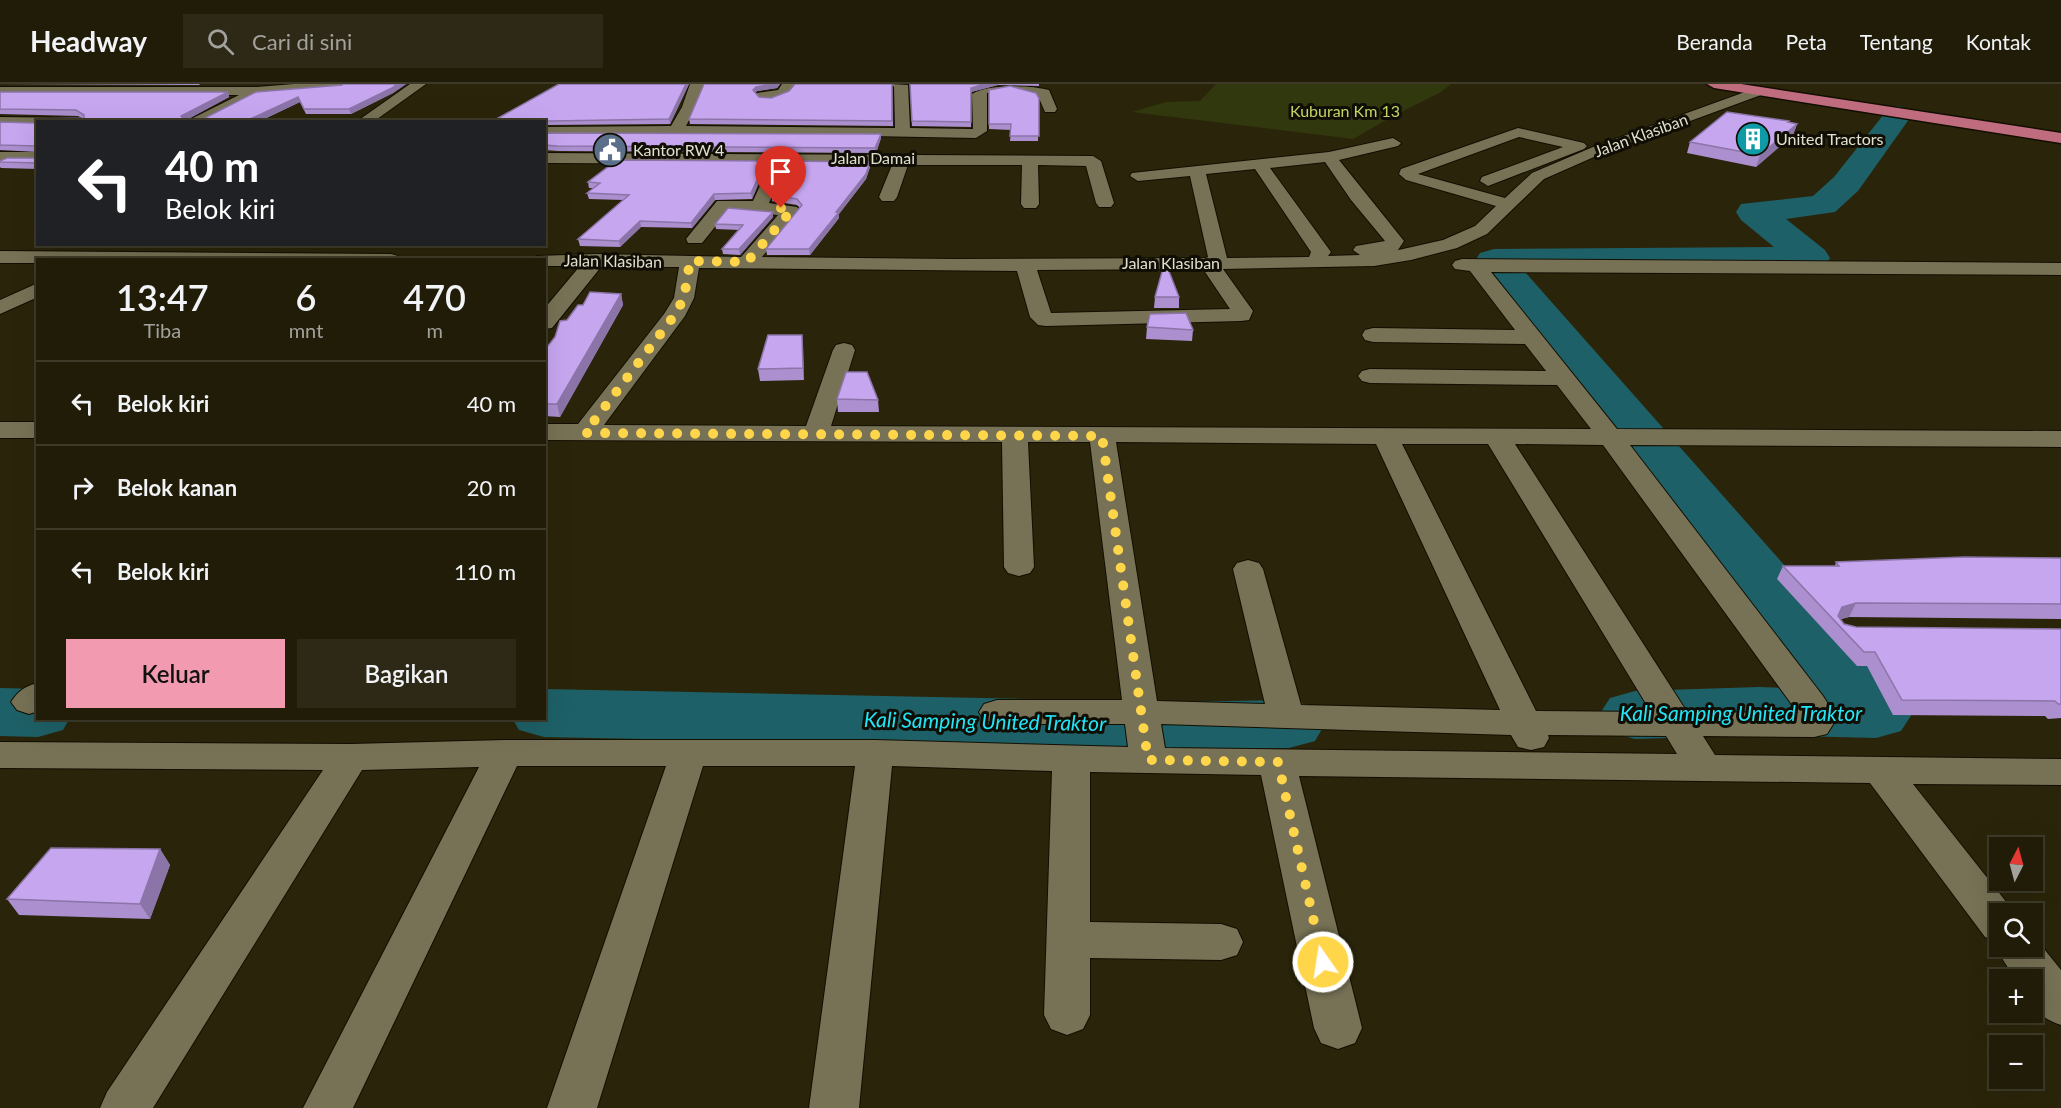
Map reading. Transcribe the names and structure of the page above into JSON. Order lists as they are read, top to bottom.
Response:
{
  "streets": {
    "street": ["Jalan Klasiban", "Jalan Damai"]
  },
  "water": ["Kali Samping United Traktor"],
  "parks": ["Kuburan Km 13"],
  "places": {
    "building": ["United Tractors"],
    "public building": ["Kantor RW 4"]
  },
  "north": "top",
  "page": {
    "header": "Headway",
    "search": "Cari di sini",
    "nav": [
      "Beranda",
      "Peta",
      "Tentang",
      "Kontak"
    ],
    "turn": ["40 m", "Belok kiri"],
    "eta": [
      "13:47",
      "Tiba",
      "6",
      "mnt",
      "470",
      "m"
    ],
    "list": [
      {
        "name": "Belok kiri",
        "value": "40 m"
      },
      {
        "name": "Belok kanan",
        "value": "20 m"
      },
      {
        "name": "Belok kiri",
        "value": "110 m"
      }
    ],
    "buttons": ["Keluar", "Bagikan"],
    "map_buttons": ["+", "−"]
  }
}
